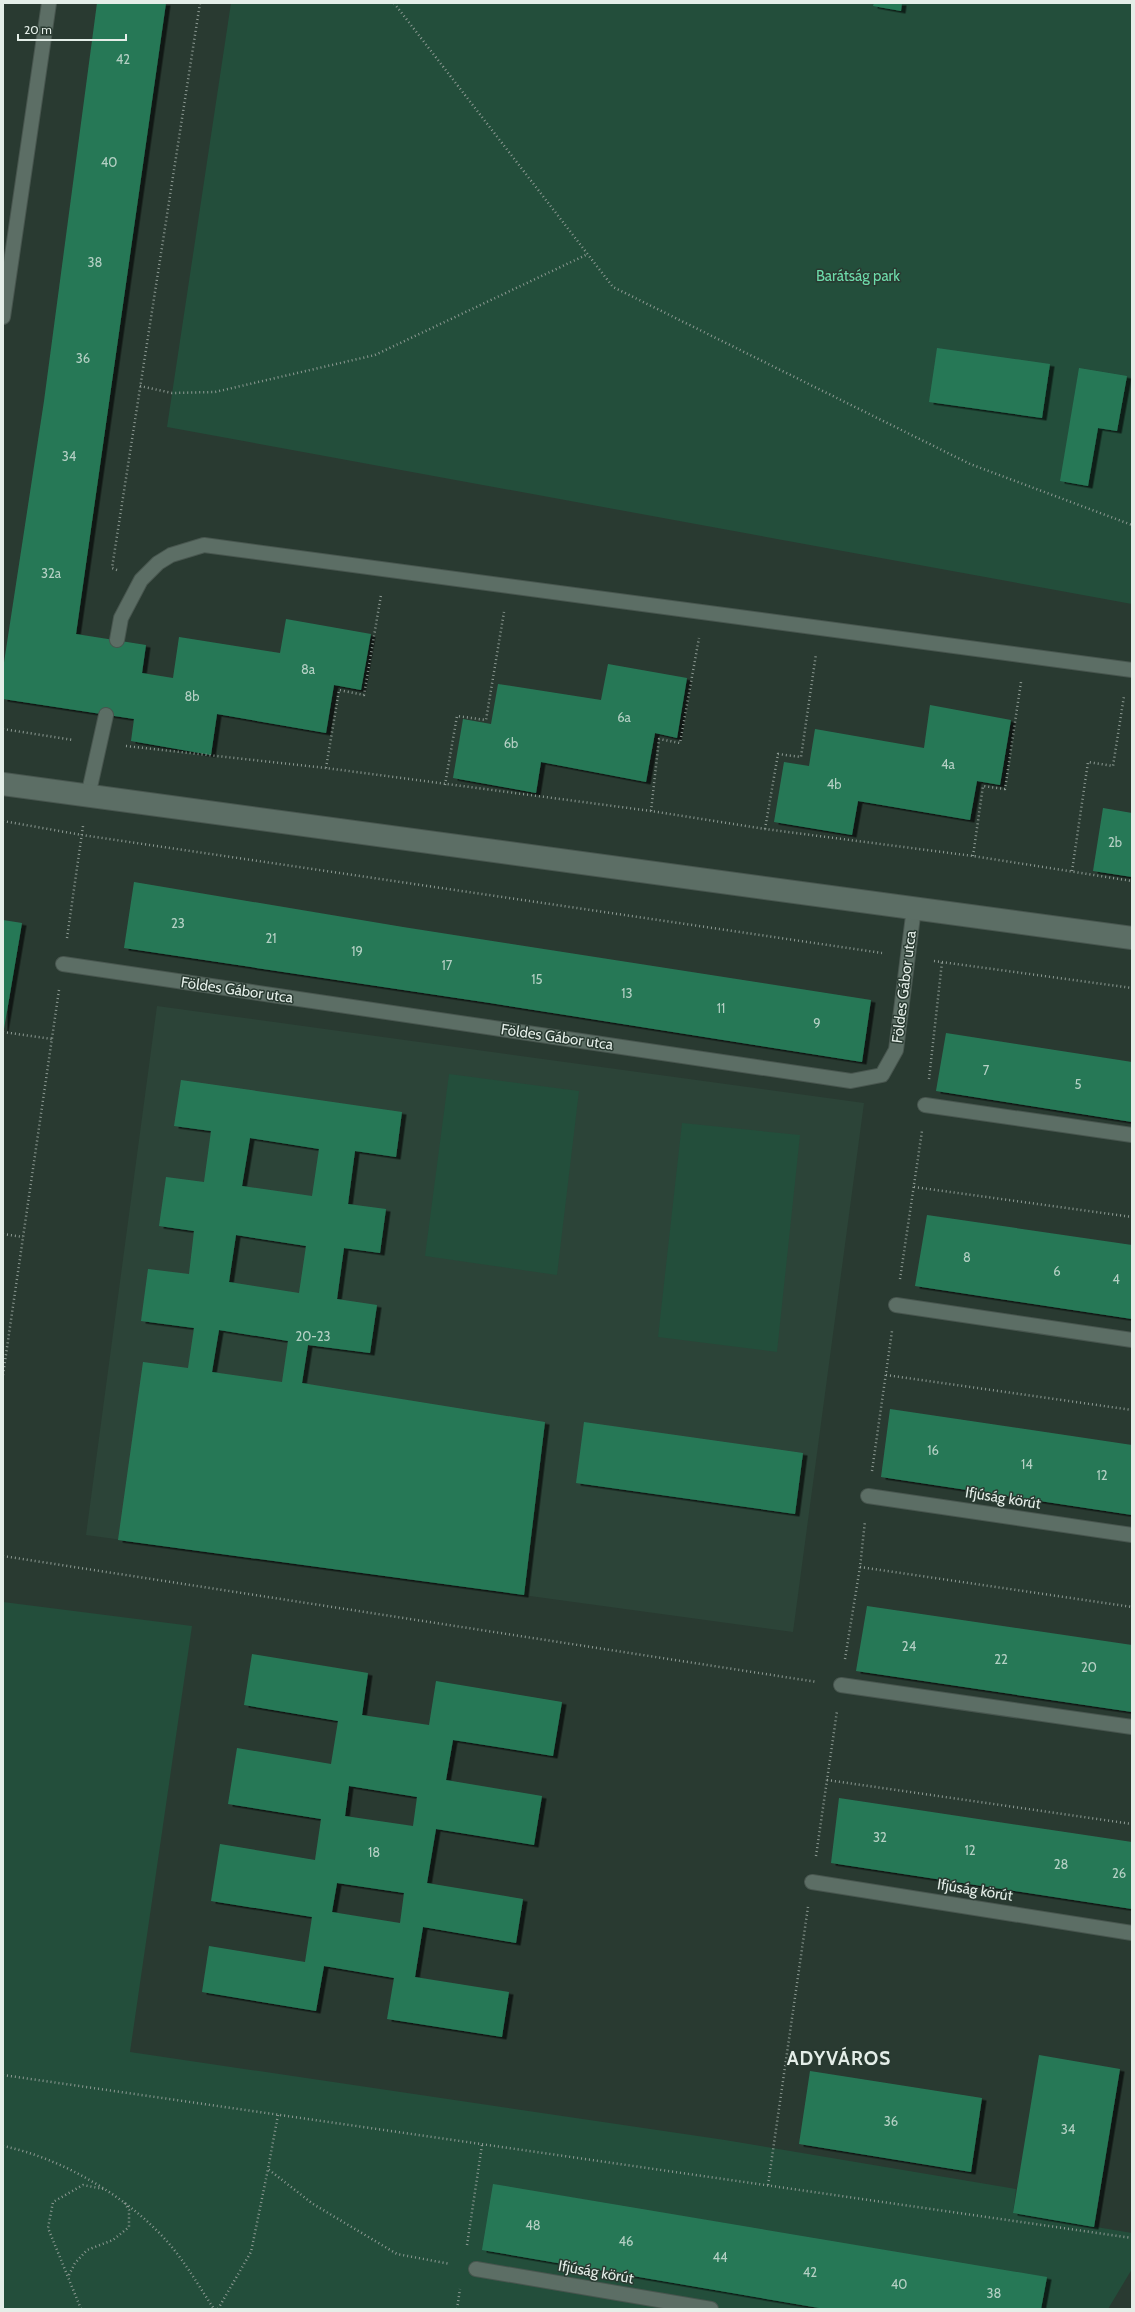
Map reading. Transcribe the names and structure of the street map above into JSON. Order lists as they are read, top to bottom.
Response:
{
  "streets": {
    "lane": ["Földes Gábor utca", "Ifjúság körút"]
  },
  "districts": ["ADYVÁROS"],
  "parks": ["Barátság park"],
  "house_numbers": [
    "42",
    "40",
    "38",
    "36",
    "34",
    "32a",
    "8a",
    "8b",
    "6a",
    "6b",
    "4a",
    "4b",
    "2b",
    "23",
    "21",
    "19",
    "17",
    "15",
    "13",
    "11",
    "9",
    "7",
    "5",
    "8",
    "6",
    "4",
    "20-23",
    "16",
    "14",
    "12",
    "24",
    "22",
    "20",
    "32",
    "12",
    "18",
    "28",
    "26",
    "36",
    "34",
    "48",
    "46",
    "44",
    "42",
    "40",
    "38"
  ],
  "scale_bar": "20 m"
}
